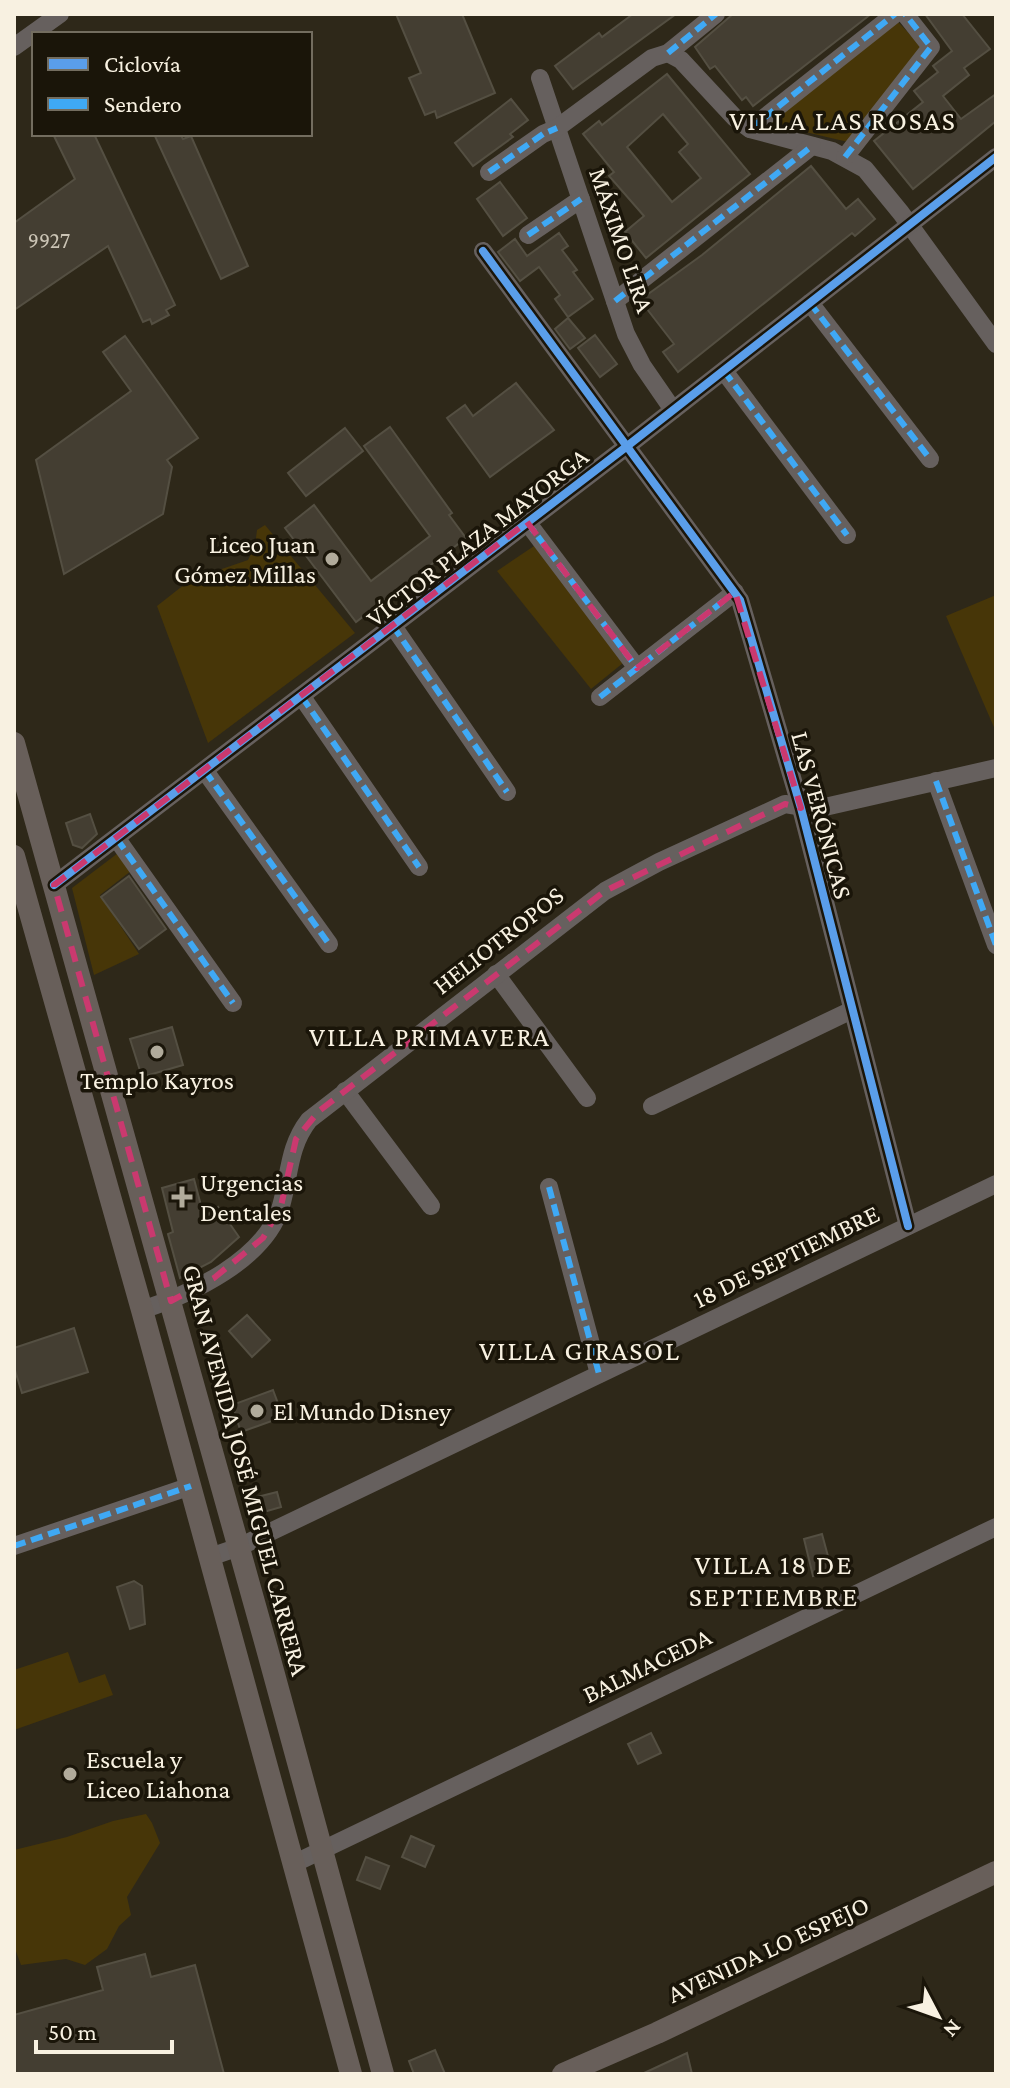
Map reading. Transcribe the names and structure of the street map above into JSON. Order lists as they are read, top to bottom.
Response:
{
  "streets": {
    "main road": ["GRAN AVENIDA JOSÉ MIGUEL CARRERA", "AVENIDA LO ESPEJO"],
    "street": [
      "MÁXIMO LIRA",
      "VÍCTOR PLAZA MAYORGA",
      "LAS VERÓNICAS",
      "HELIOTROPOS",
      "18 DE SEPTIEMBRE",
      "BALMACEDA"
    ]
  },
  "crossings": [
    ["MÁXIMO LIRA", "VÍCTOR PLAZA MAYORGA"],
    ["VÍCTOR PLAZA MAYORGA", "LAS VERÓNICAS"],
    ["VÍCTOR PLAZA MAYORGA", "GRAN AVENIDA JOSÉ MIGUEL CARRERA"],
    ["LAS VERÓNICAS", "HELIOTROPOS"],
    ["LAS VERÓNICAS", "18 DE SEPTIEMBRE"],
    ["HELIOTROPOS", "GRAN AVENIDA JOSÉ MIGUEL CARRERA"],
    ["18 DE SEPTIEMBRE", "GRAN AVENIDA JOSÉ MIGUEL CARRERA"],
    ["GRAN AVENIDA JOSÉ MIGUEL CARRERA", "BALMACEDA"]
  ],
  "districts": [
    "VILLA LAS ROSAS",
    "VILLA PRIMAVERA",
    "VILLA GIRASOL",
    "VILLA 18 DE SEPTIEMBRE"
  ],
  "places": {
    "other": [
      "Liceo Juan Gómez Millas",
      "Templo Kayros",
      "El Mundo Disney",
      "Escuela y Liceo Liahona"
    ],
    "health": ["Urgencias Dentales"]
  },
  "house_numbers": ["9927"],
  "legend": ["Ciclovía", "Sendero"],
  "scale_bar": "50 m",
  "north": "bottom right"
}
